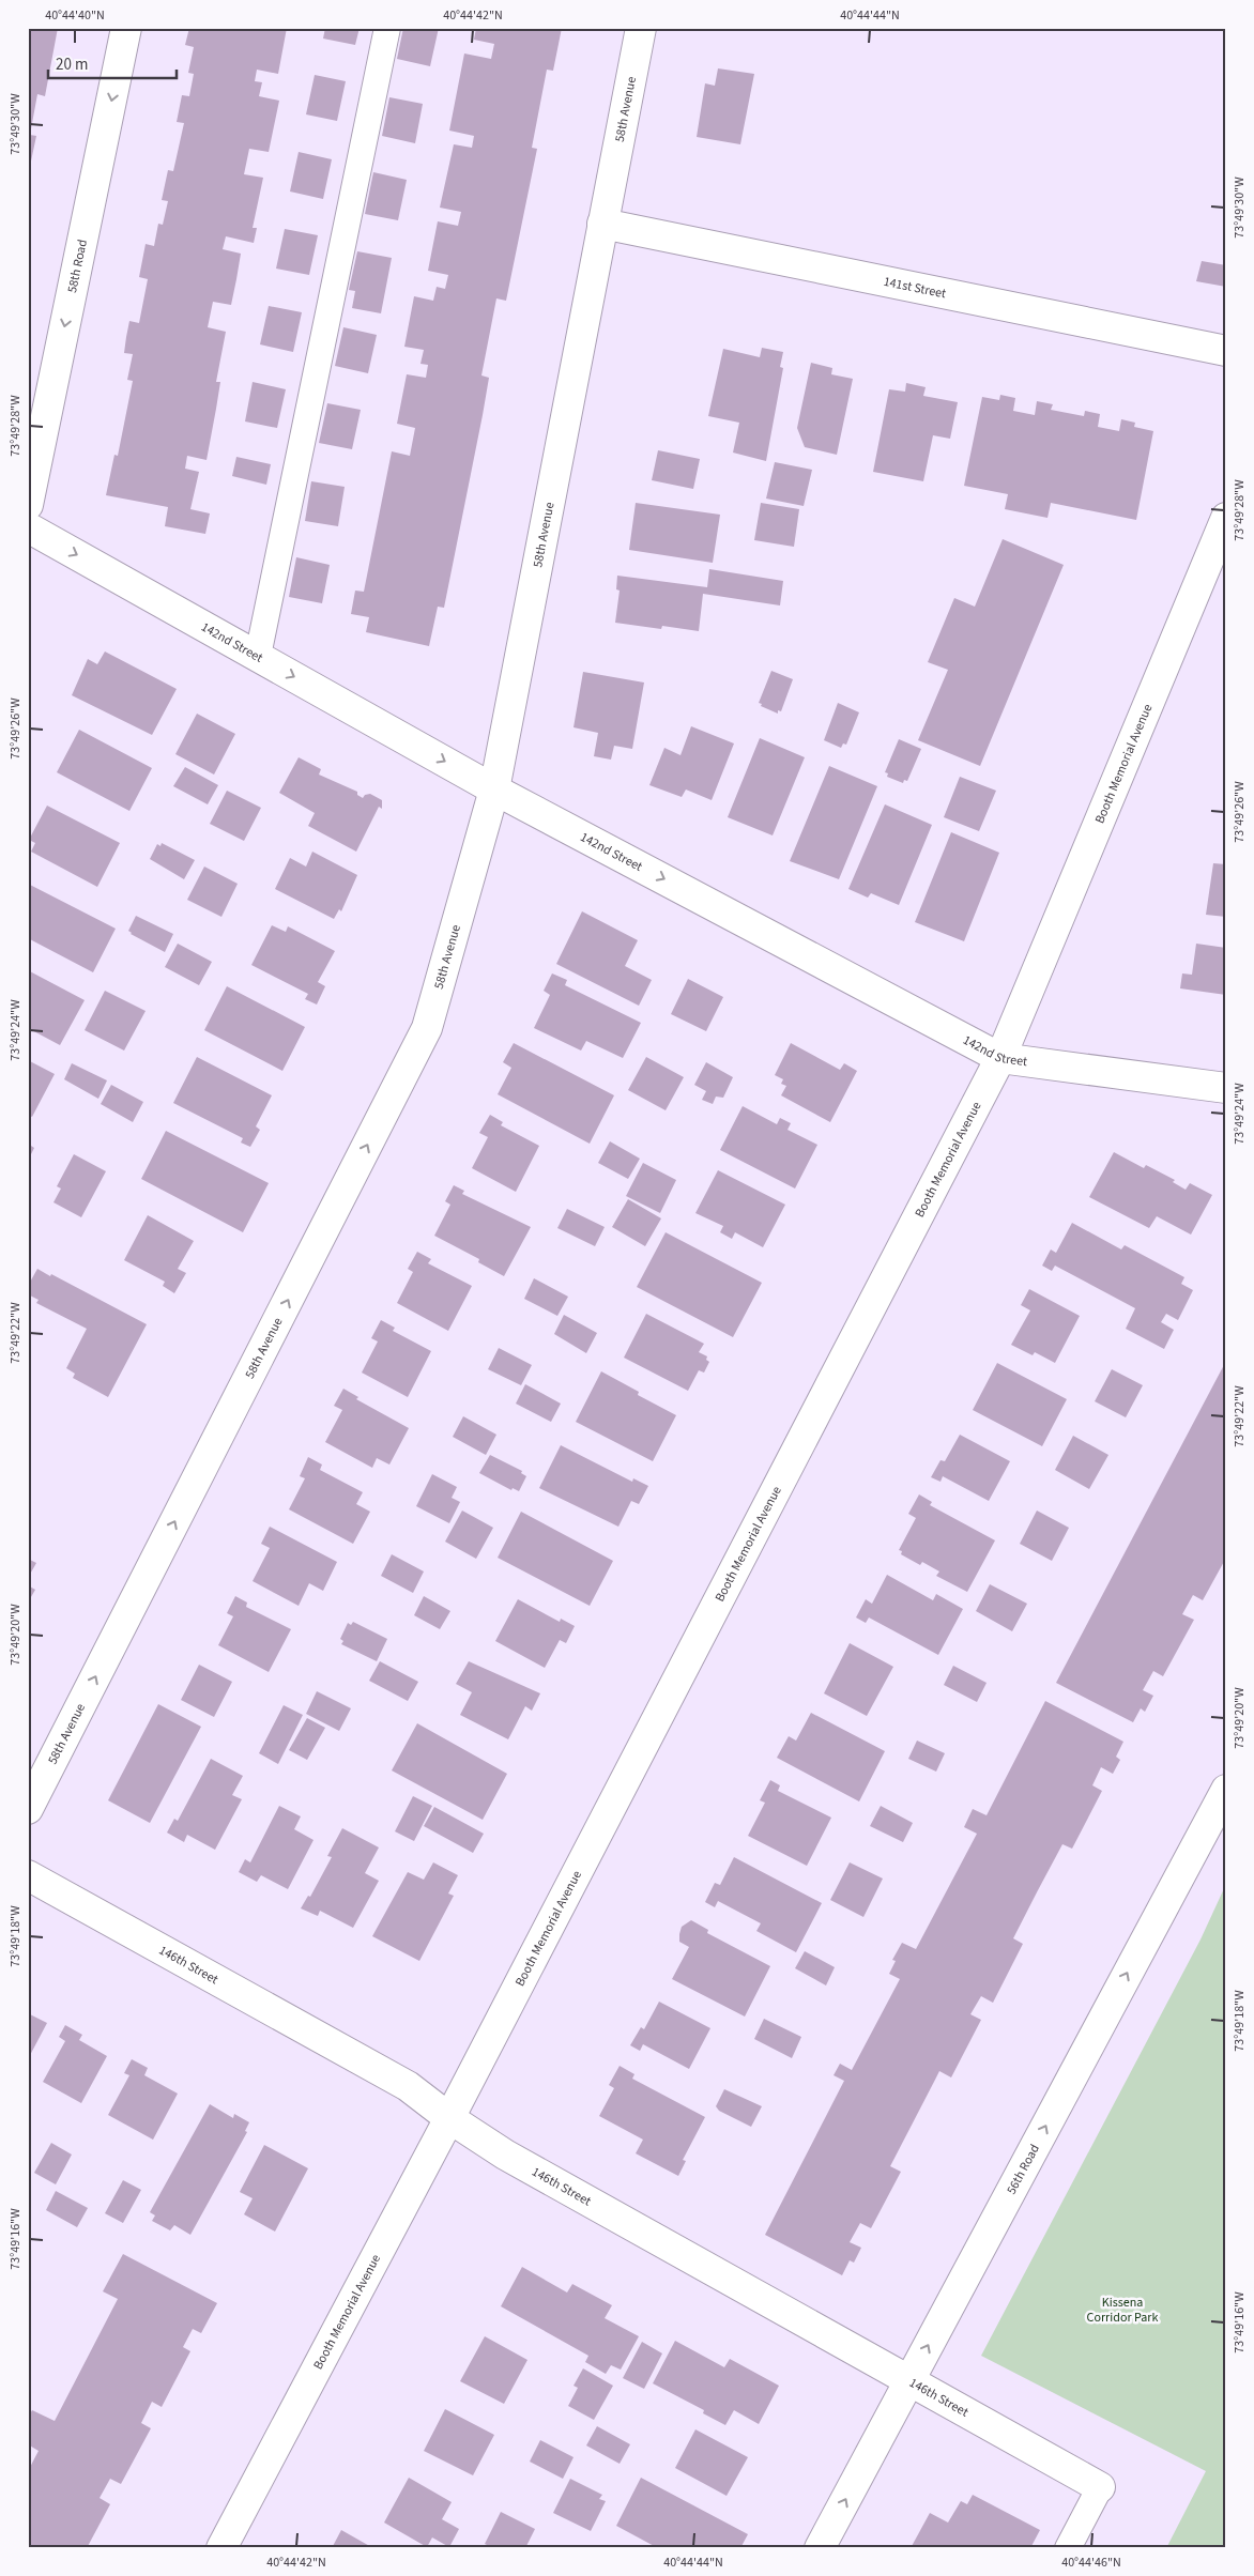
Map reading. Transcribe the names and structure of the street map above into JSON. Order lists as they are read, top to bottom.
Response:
{
  "streets": {
    "street": [
      "58th Avenue",
      "58th Road",
      "141st Street",
      "142nd Street",
      "Booth Memorial Avenue",
      "146th Street",
      "56th Road"
    ]
  },
  "crossings": [
    ["58th Avenue", "141st Street"],
    ["58th Avenue", "142nd Street"],
    ["142nd Street", "Booth Memorial Avenue"],
    ["Booth Memorial Avenue", "146th Street"],
    ["146th Street", "56th Road"]
  ],
  "one_way": [
    "58th Avenue",
    "58th Road",
    "142nd Street",
    "56th Road"
  ],
  "parks": ["Kissena Corridor Park"],
  "scale_bar": "20 m",
  "coordinates": [
    "40°44'40\"N",
    "40°44'42\"N",
    "40°44'44\"N",
    "73°49'30\"W",
    "73°49'28\"W",
    "73°49'26\"W",
    "73°49'24\"W",
    "73°49'22\"W",
    "73°49'20\"W",
    "73°49'18\"W",
    "73°49'16\"W",
    "40°44'46\"N"
  ]
}
